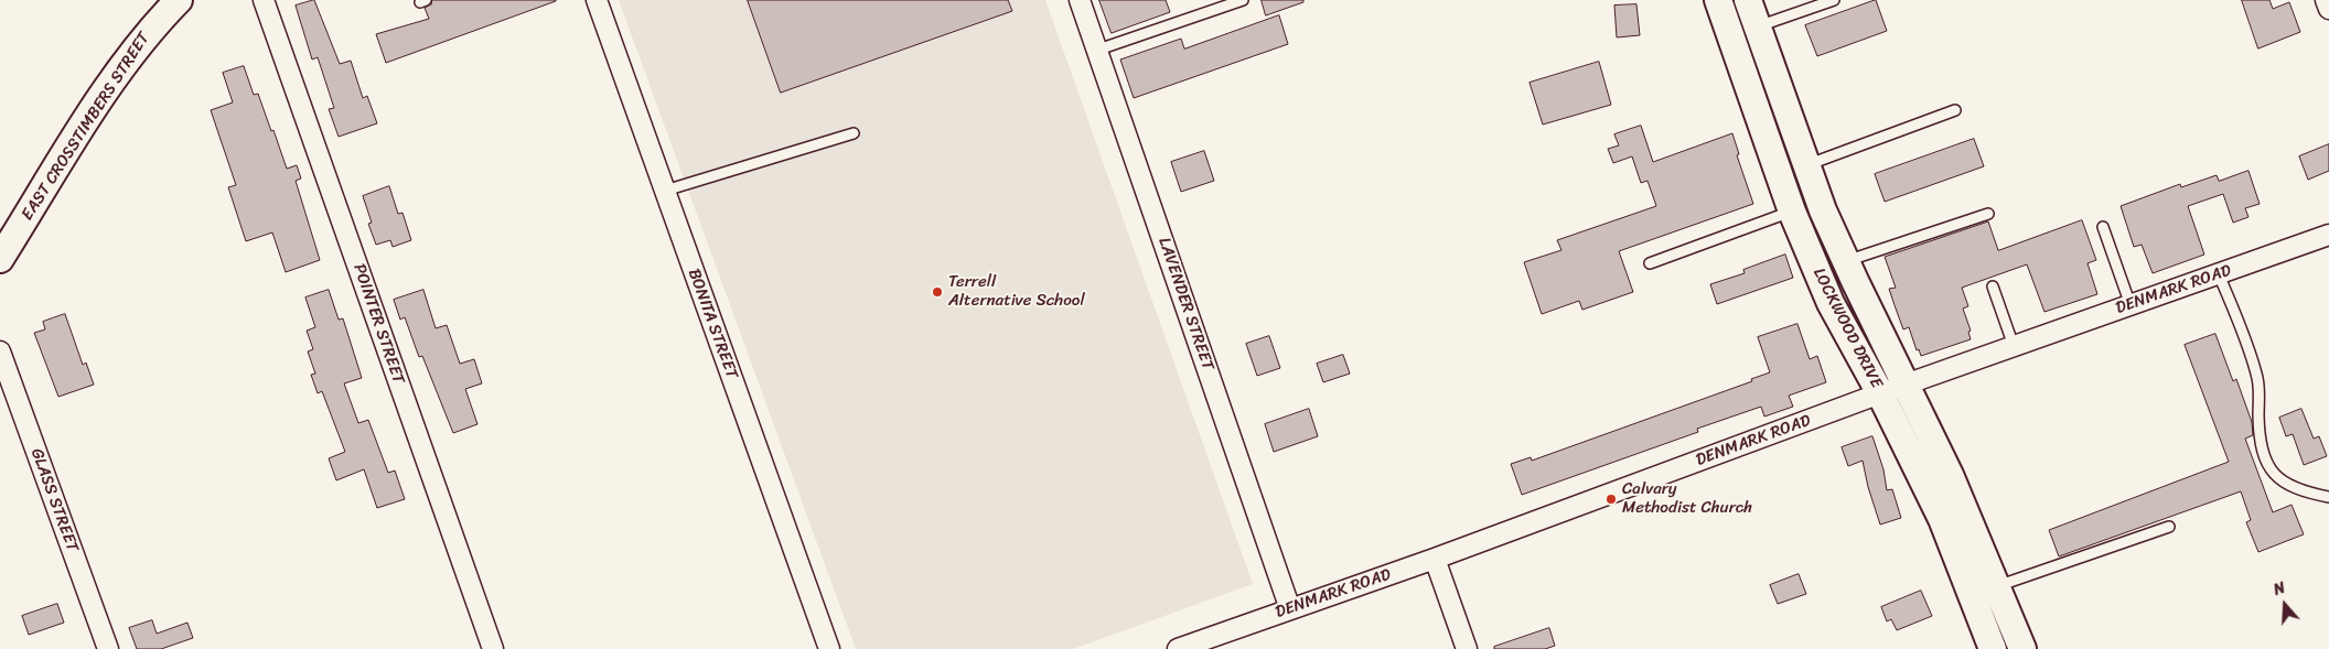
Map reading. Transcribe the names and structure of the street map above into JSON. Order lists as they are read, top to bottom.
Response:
{
  "streets": {
    "main road": ["EAST CROSSTIMBERS STREET", "LOCKWOOD DRIVE"],
    "street": [
      "DENMARK ROAD",
      "LAVENDER STREET",
      "POINTER STREET",
      "BONITA STREET",
      "GLASS STREET"
    ]
  },
  "crossings": [
    ["DENMARK ROAD", "LAVENDER STREET"],
    ["DENMARK ROAD", "LOCKWOOD DRIVE"]
  ],
  "places": ["Terrell Alternative School", "Calvary Methodist Church"],
  "north": "top"
}
